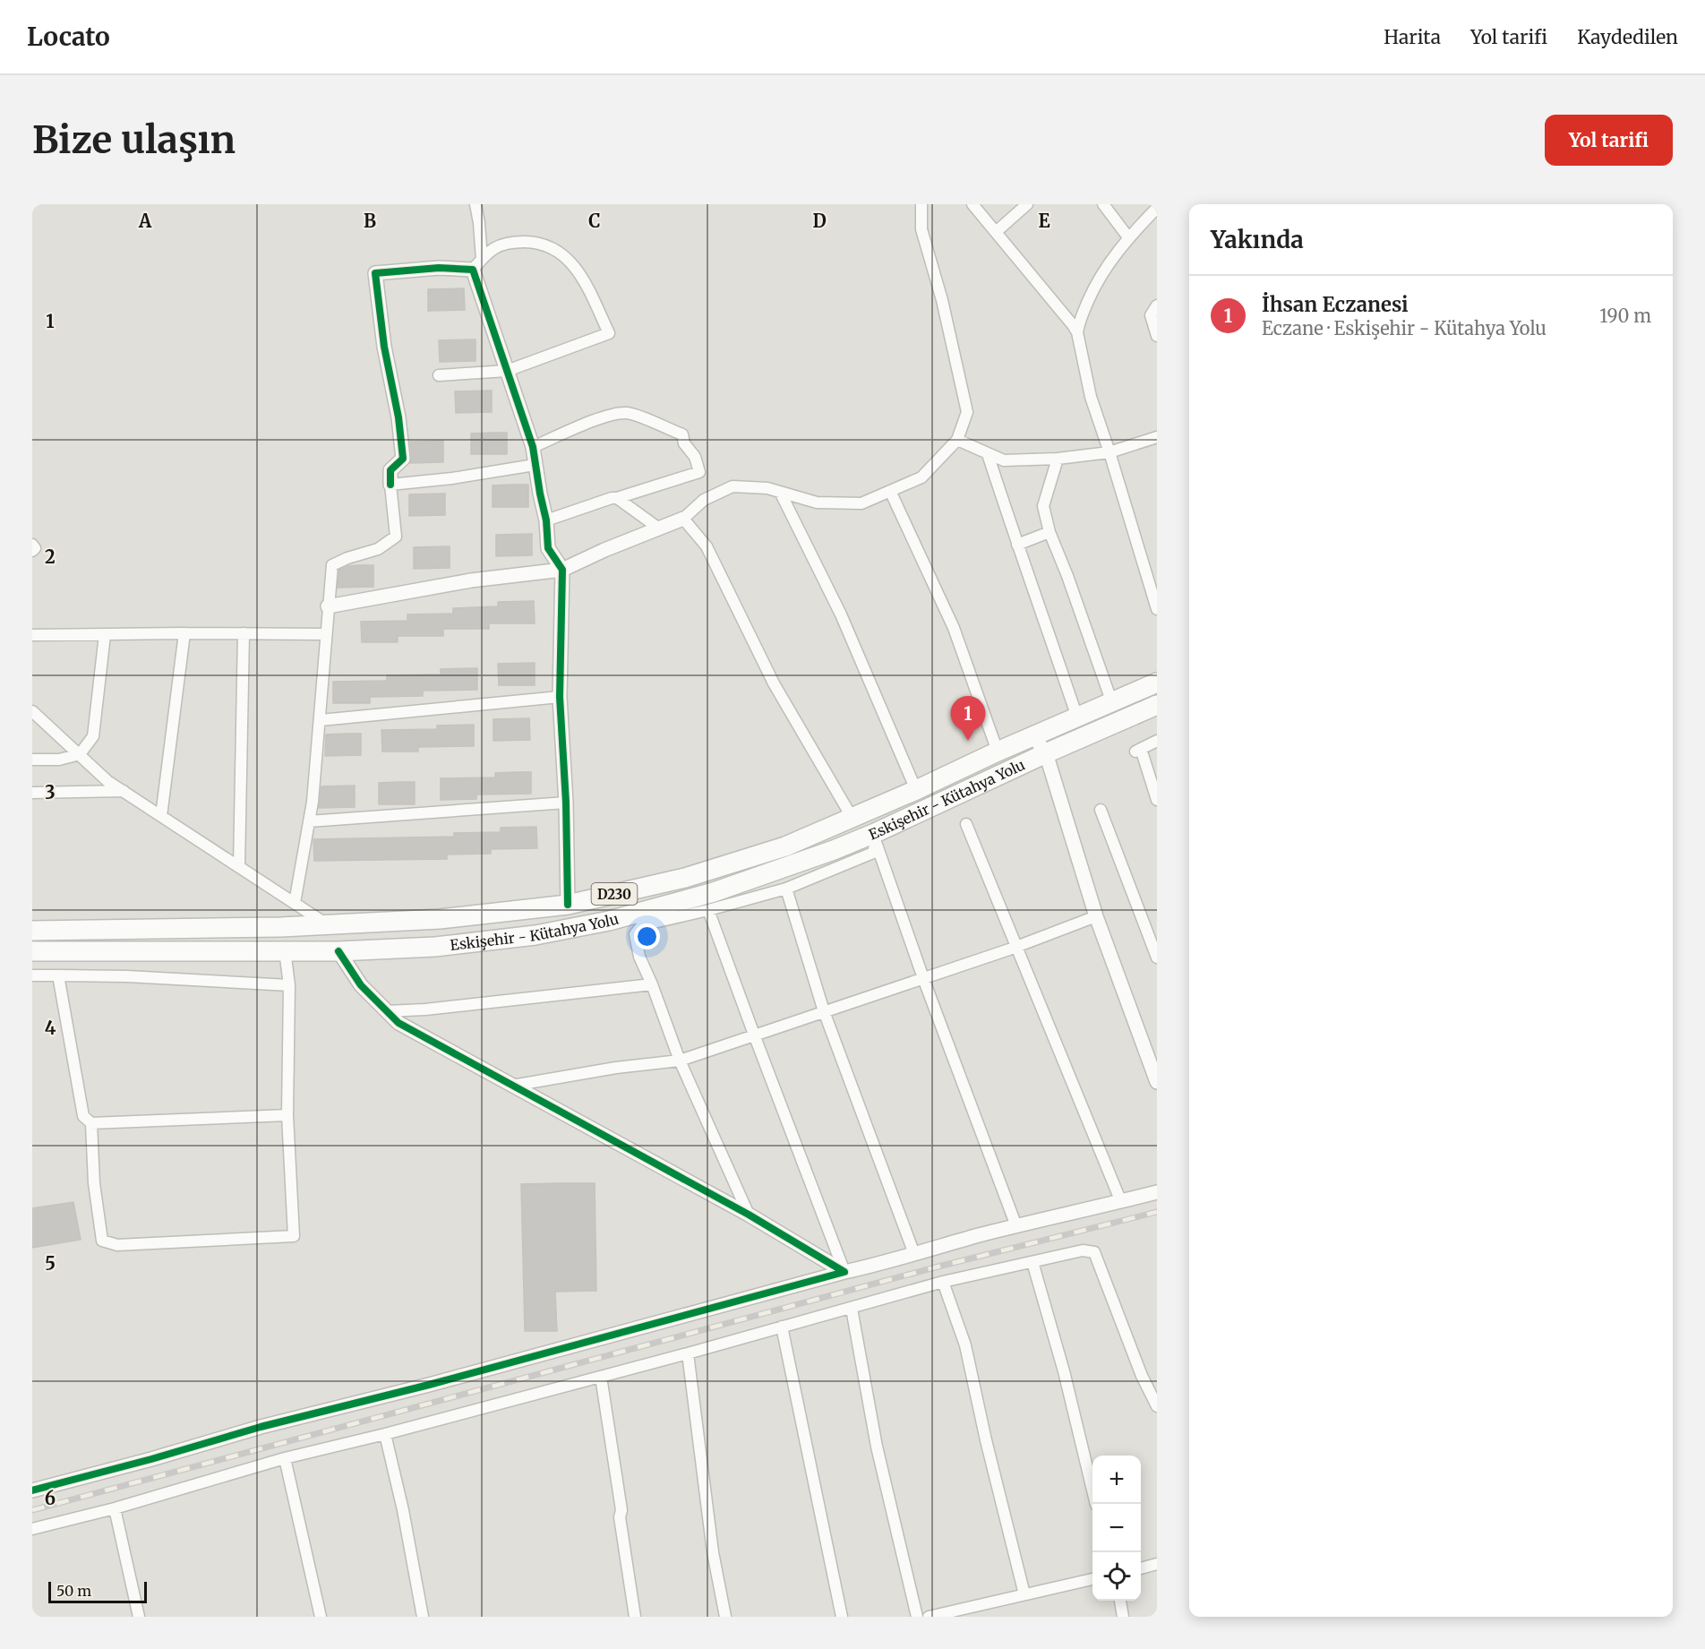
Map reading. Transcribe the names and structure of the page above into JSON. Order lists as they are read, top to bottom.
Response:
{
  "streets": {
    "highway": ["Eskişehir - Kütahya Yolu", "D230"]
  },
  "scale_bar": "50 m",
  "page": {
    "header": "Locato",
    "nav": ["Harita", "Yol tarifi", "Kaydedilen"],
    "buttons": "Yol tarifi",
    "title": "Bize ulaşın",
    "heading": "Yakında",
    "list": [
      {
        "mark": "1",
        "name": "İhsan Eczanesi",
        "note": "Eczane · Eskişehir - Kütahya Yolu",
        "value": "190 m"
      }
    ],
    "pins": "1",
    "map_buttons": ["+", "−"],
    "scale": "50 m"
  },
  "grid": {
    "columns": [
      "A",
      "B",
      "C",
      "D",
      "E"
    ],
    "rows": [
      "1",
      "2",
      "3",
      "4",
      "5",
      "6"
    ]
  }
}
